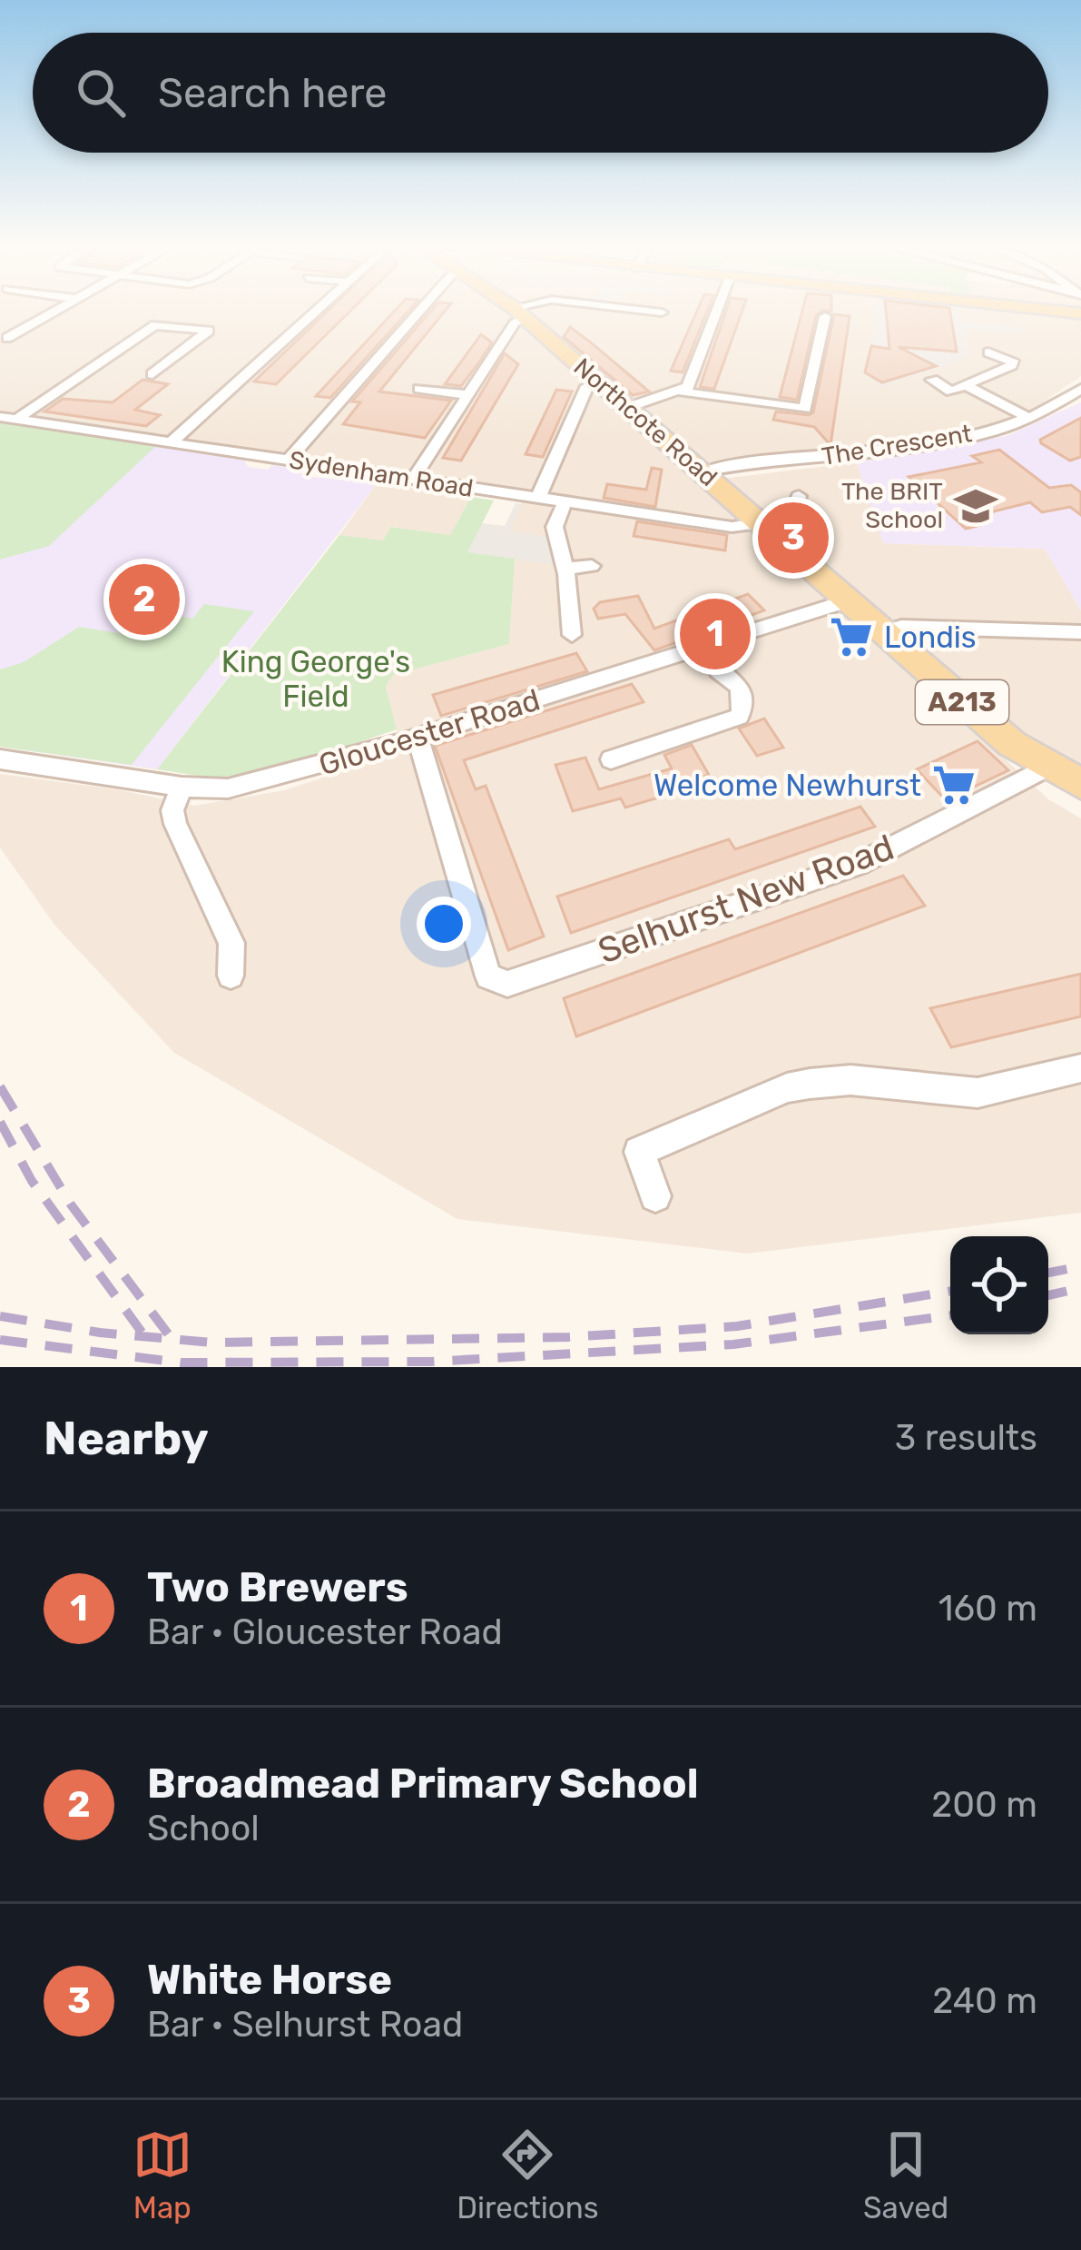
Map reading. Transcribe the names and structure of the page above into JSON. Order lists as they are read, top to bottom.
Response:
{
  "streets": {
    "main road": ["Northcote Road", "A213"],
    "street": [
      "The Crescent",
      "Sydenham Road",
      "Gloucester Road",
      "Selhurst New Road"
    ]
  },
  "crossings": [
    ["Northcote Road", "The Crescent"],
    ["Northcote Road", "Sydenham Road"],
    ["Northcote Road", "A213"],
    ["Sydenham Road", "A213"],
    ["A213", "Gloucester Road"],
    ["A213", "Selhurst New Road"],
    ["Gloucester Road", "Selhurst New Road"]
  ],
  "parks": ["King George's Field"],
  "places": {
    "school or university": ["The BRIT School"],
    "supermarket": ["Londis", "Welcome Newhurst"]
  },
  "page": {
    "search": "Search here",
    "pins": ["3", "2", "1"],
    "heading": ["Nearby", "3 results"],
    "list": [
      {
        "mark": "1",
        "name": "Two Brewers",
        "note": "Bar · Gloucester Road",
        "value": "160 m"
      },
      {
        "mark": "2",
        "name": "Broadmead Primary School",
        "note": "School",
        "value": "200 m"
      },
      {
        "mark": "3",
        "name": "White Horse",
        "note": "Bar · Selhurst Road",
        "value": "240 m"
      }
    ],
    "nav": ["Map", "Directions", "Saved"]
  }
}
